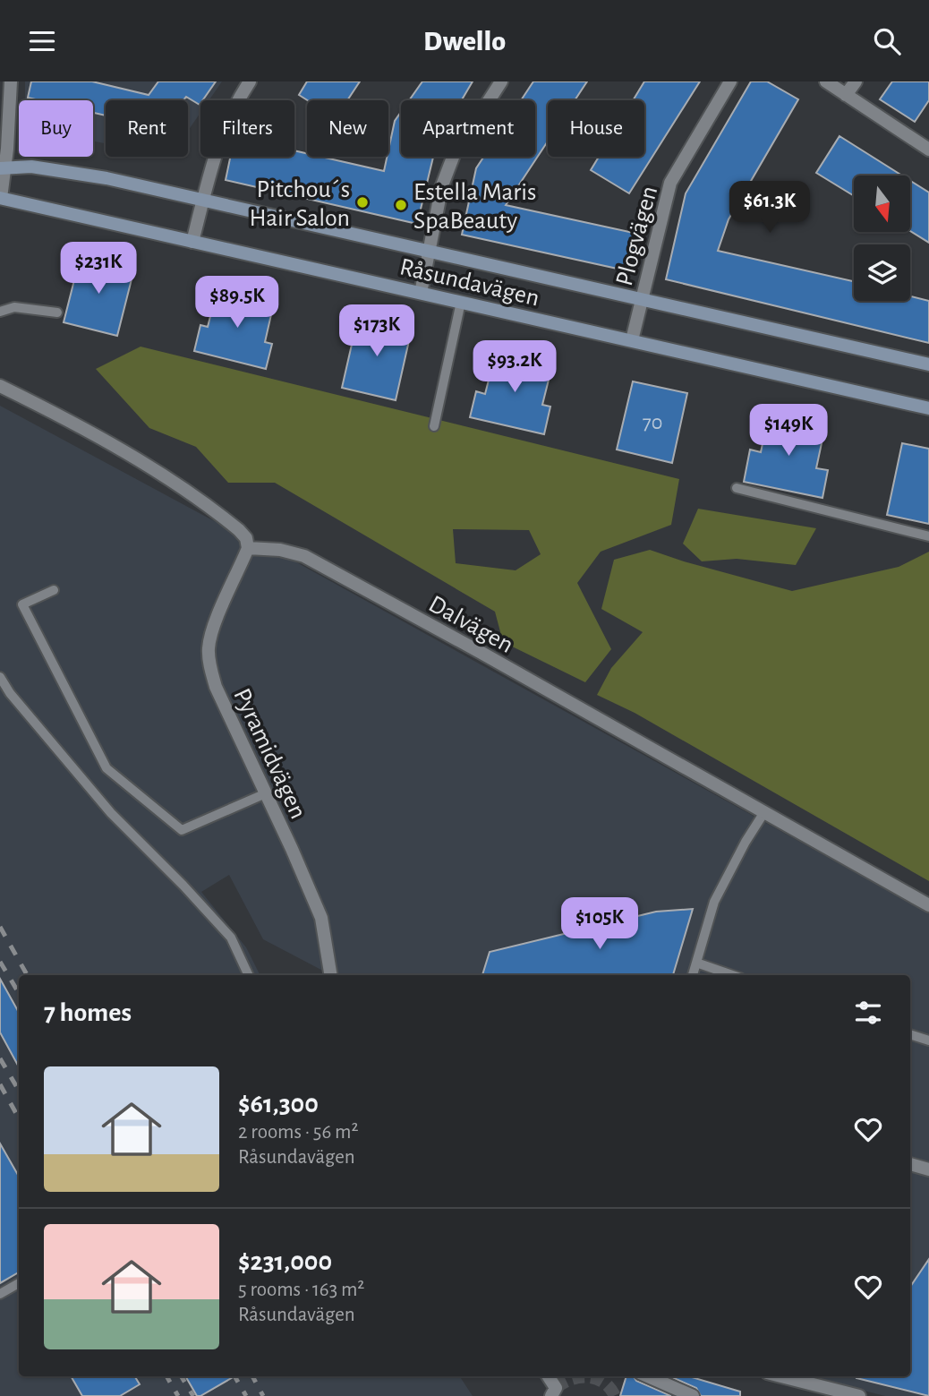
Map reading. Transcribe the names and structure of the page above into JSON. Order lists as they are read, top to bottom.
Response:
{
  "streets": {
    "street": [
      "Plogvägen",
      "Råsundavägen",
      "Dalvägen",
      "Pyramidvägen"
    ]
  },
  "crossings": [
    ["Plogvägen", "Råsundavägen"],
    ["Dalvägen", "Pyramidvägen"]
  ],
  "places": ["Pitchou´s Hair Salon", "Estella Maris SpaBeauty"],
  "house_numbers": ["70"],
  "north": "bottom",
  "page": {
    "header": "Dwello",
    "chip": [
      "Buy",
      "Rent",
      "Filters",
      "New",
      "Apartment",
      "House"
    ],
    "price": [
      "$61.3K",
      "$231K",
      "$89.5K",
      "$173K",
      "$93.2K",
      "$149K",
      "$105K"
    ],
    "heading": "7 homes",
    "list": [
      {
        "name": "$61,300",
        "note": "2 rooms · 56 m² · Råsundavägen"
      },
      {
        "name": "$231,000",
        "note": "5 rooms · 163 m² · Råsundavägen"
      }
    ]
  }
}
